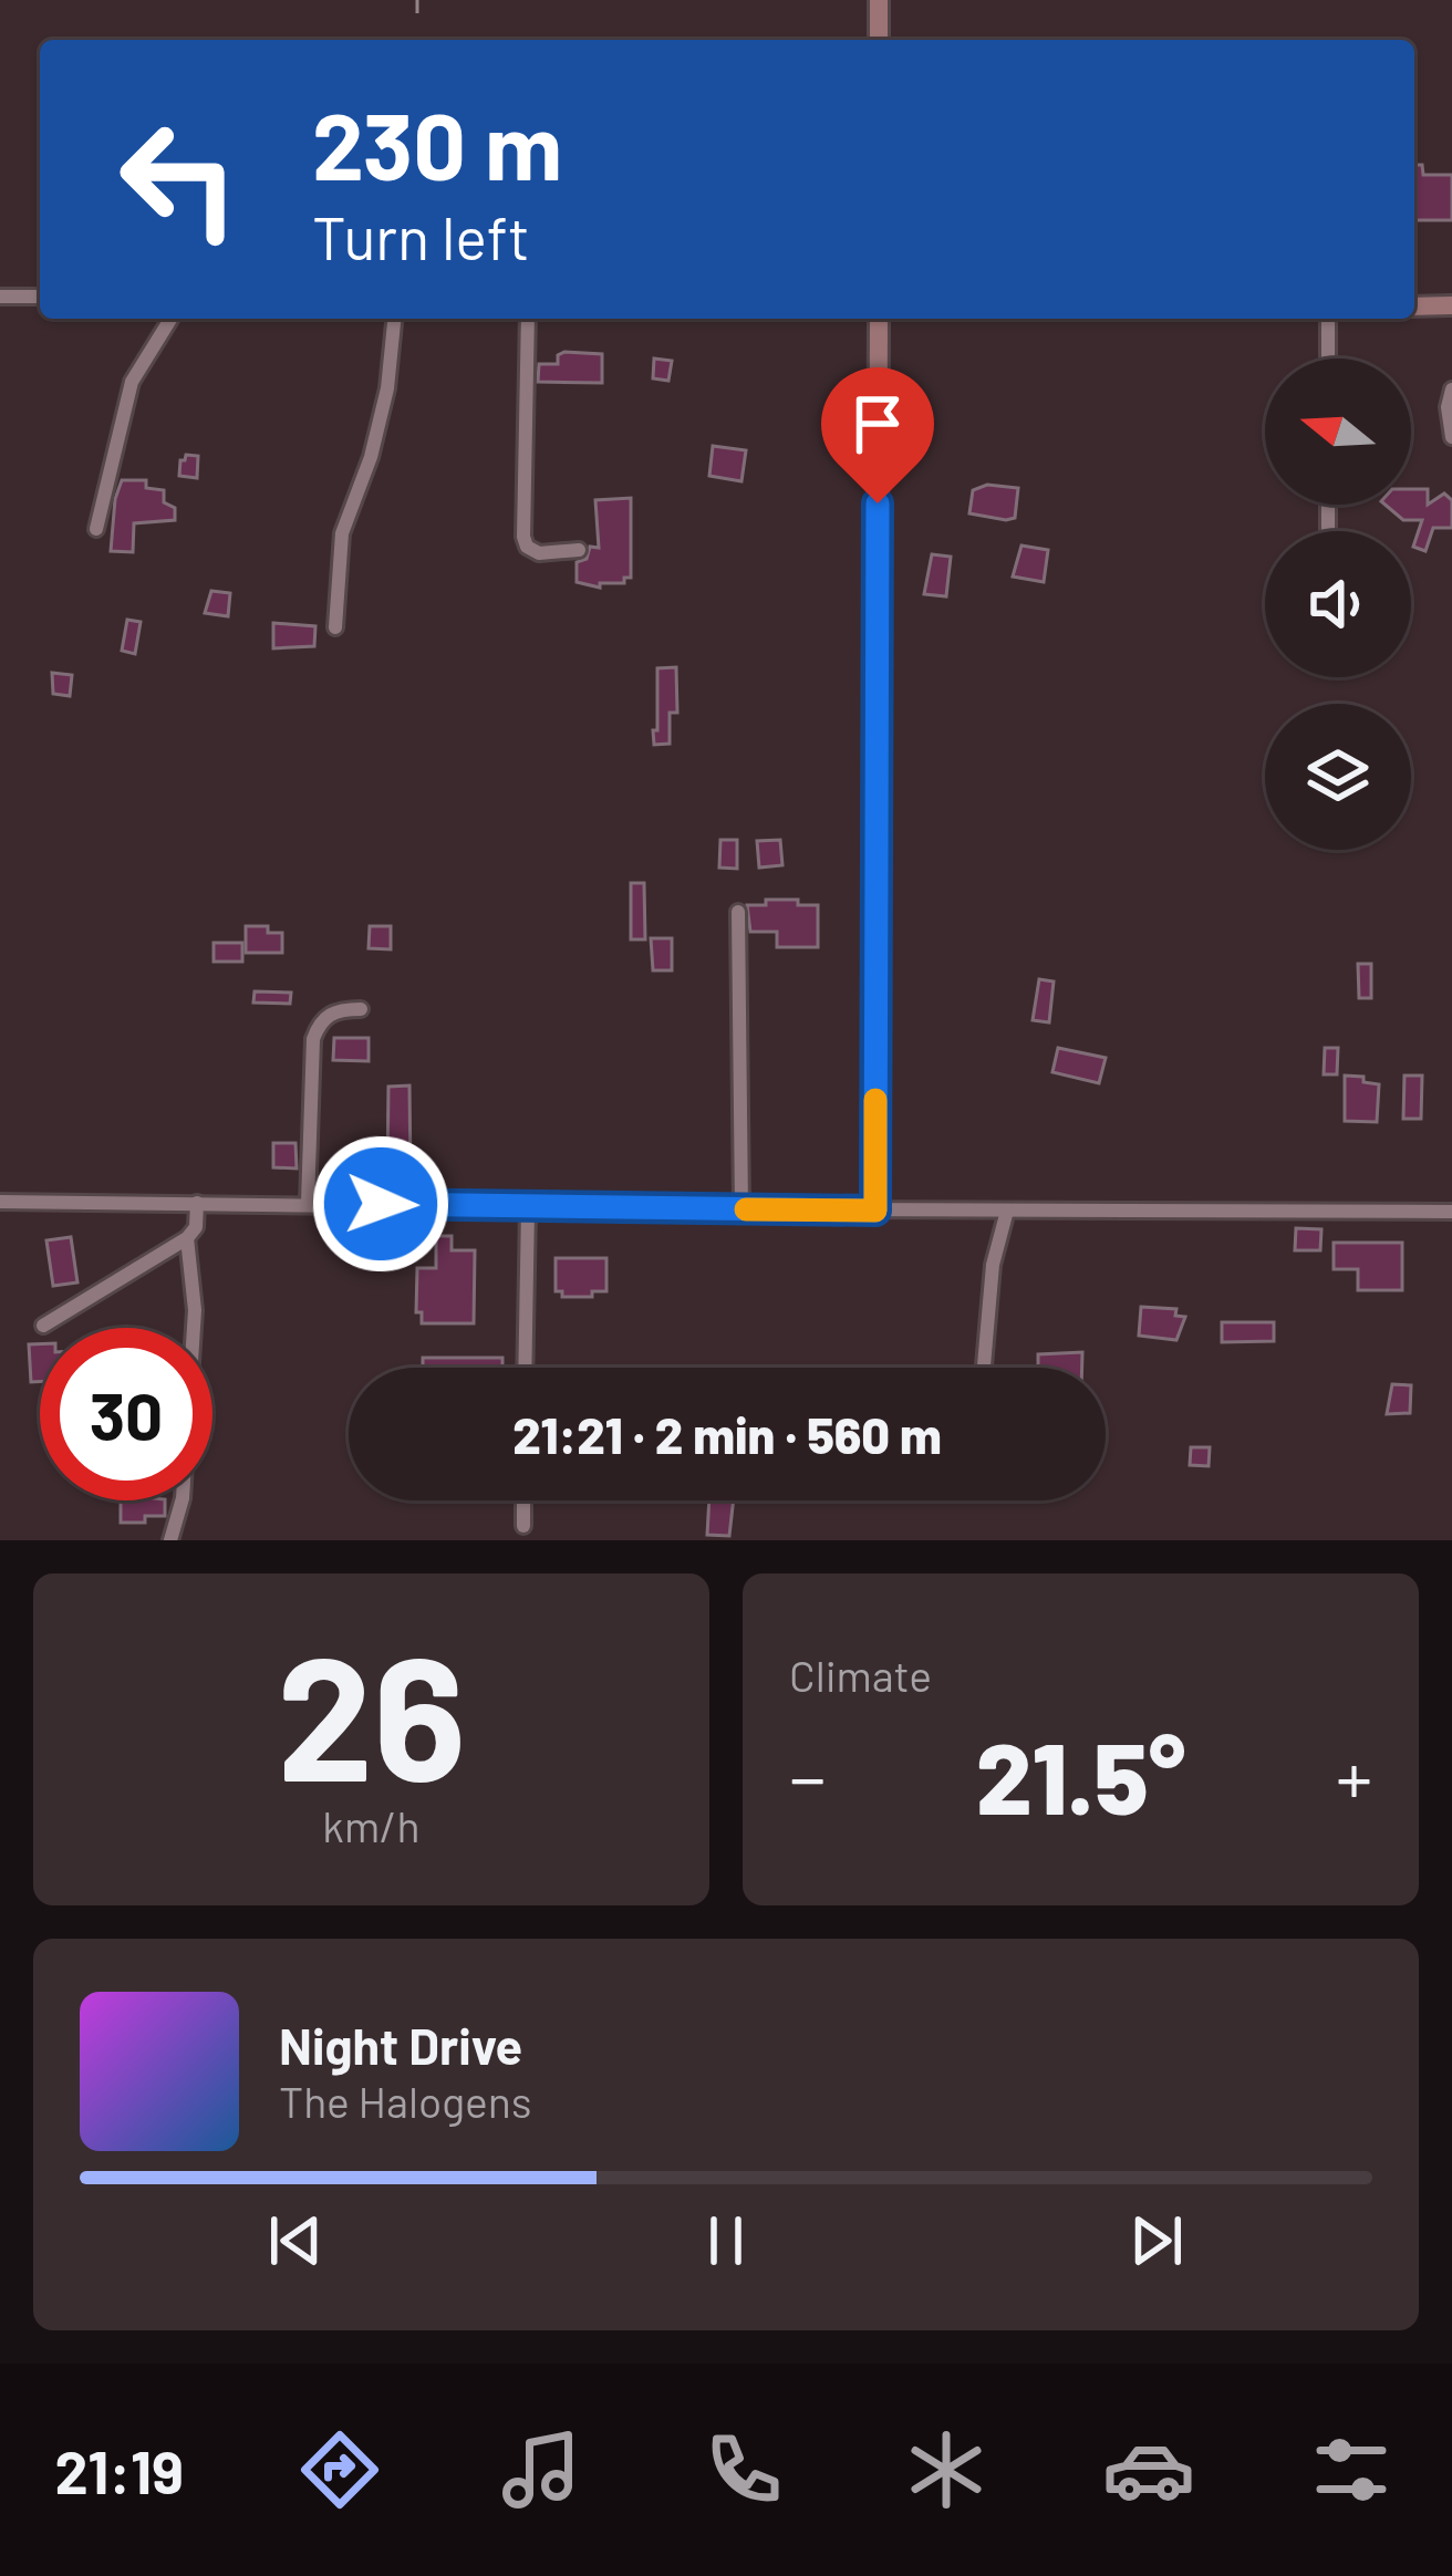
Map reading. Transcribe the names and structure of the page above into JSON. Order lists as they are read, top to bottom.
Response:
{
  "north": "left",
  "page": {
    "turn": ["230 m", "Turn left"],
    "limit": "30",
    "trip": "21:21 · 2 min · 560 m",
    "tile": [
      ["26", "km/h"],
      "Climate"
    ],
    "heat": ["−", "21.5°", "+"],
    "song": ["Night Drive", "The Halogens"],
    "tabs": "21:19"
  }
}
